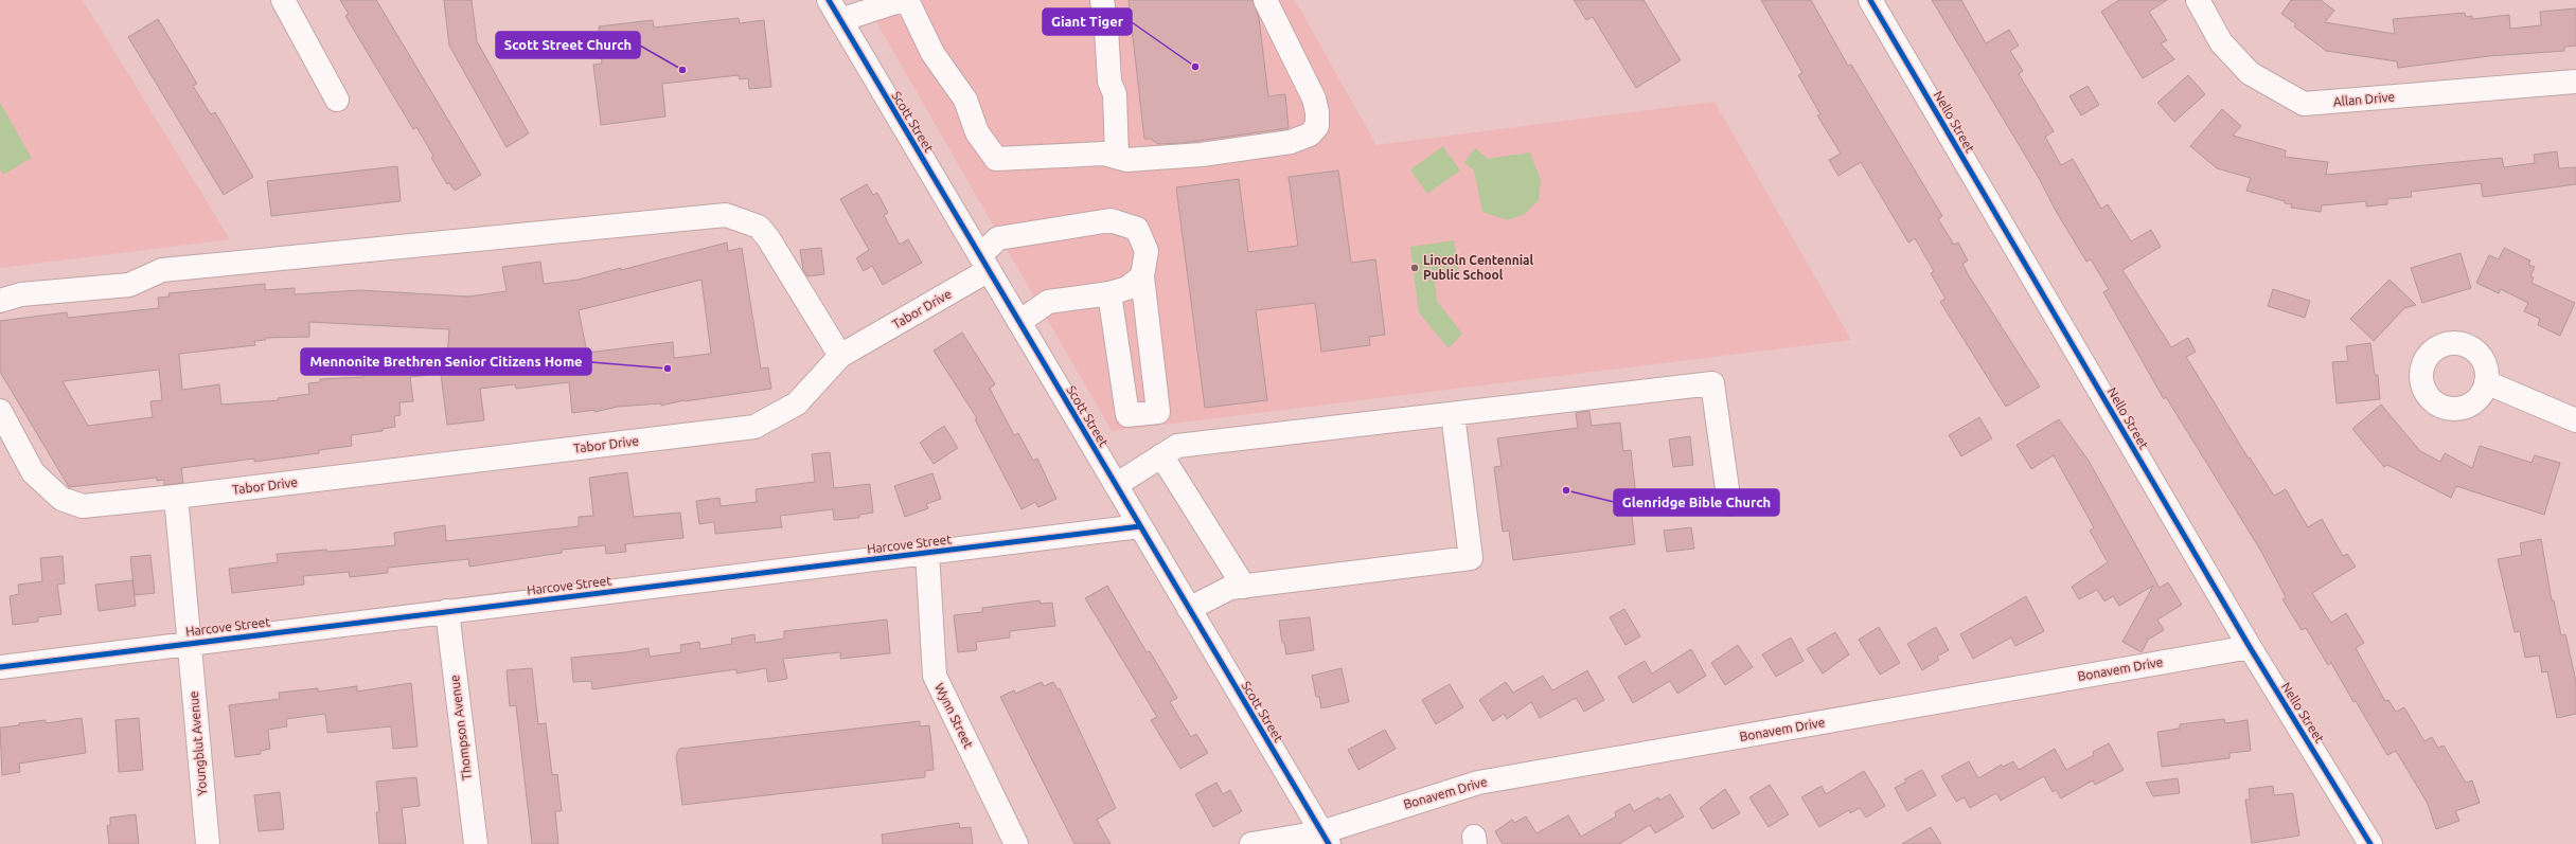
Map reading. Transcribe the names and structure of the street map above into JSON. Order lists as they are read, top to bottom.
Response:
{
  "streets": {
    "street": [
      "Allan Drive",
      "Scott Street",
      "Nello Street",
      "Tabor Drive",
      "Harcove Street",
      "Bonavem Drive",
      "Wynn Street",
      "Thompson Avenue",
      "Youngblut Avenue"
    ]
  },
  "crossings": [
    ["Scott Street", "Tabor Drive"],
    ["Scott Street", "Harcove Street"],
    ["Scott Street", "Bonavem Drive"],
    ["Nello Street", "Bonavem Drive"],
    ["Tabor Drive", "Youngblut Avenue"],
    ["Harcove Street", "Wynn Street"],
    ["Harcove Street", "Thompson Avenue"],
    ["Harcove Street", "Youngblut Avenue"]
  ],
  "places": [
    "Giant Tiger",
    "Scott Street Church",
    "Lincoln Centennial Public School",
    "Mennonite Brethren Senior Citizens Home",
    "Glenridge Bible Church"
  ]
}
